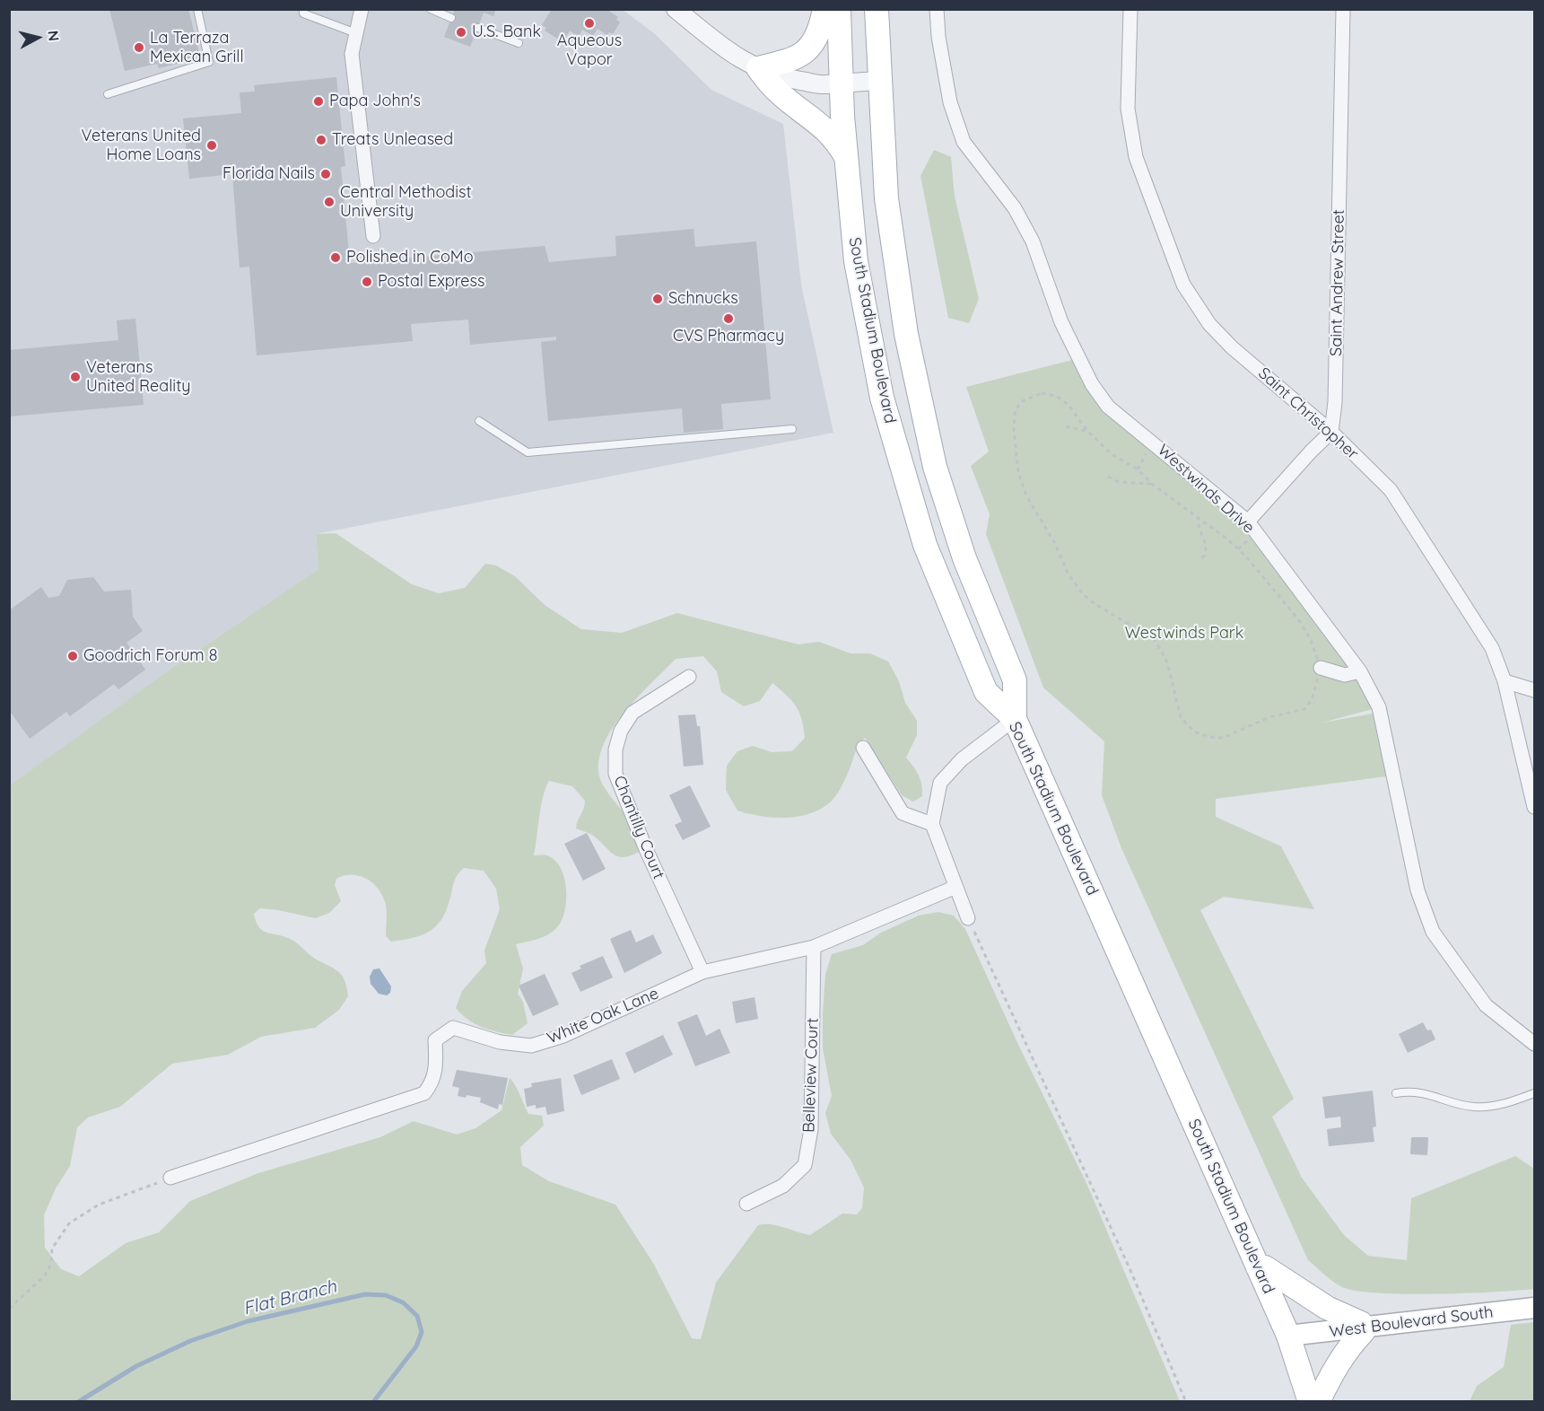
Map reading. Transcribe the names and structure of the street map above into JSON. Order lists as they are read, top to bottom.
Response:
{
  "streets": {
    "main road": ["South Stadium Boulevard", "West Boulevard South"],
    "street": [
      "Saint Andrew Street",
      "Saint Christopher",
      "Westwinds Drive",
      "Chantilly Court",
      "White Oak Lane",
      "Belleview Court"
    ]
  },
  "crossings": [
    ["Saint Andrew Street", "Saint Christopher"],
    ["South Stadium Boulevard", "West Boulevard South"],
    ["Chantilly Court", "White Oak Lane"],
    ["White Oak Lane", "Belleview Court"]
  ],
  "water": ["Flat Branch"],
  "parks": ["Westwinds Park"],
  "places": [
    "Aqueous Vapor",
    "U.S. Bank",
    "La Terraza Mexican Grill",
    "Papa John's",
    "Treats Unleased",
    "Veterans United Home Loans",
    "Florida Nails",
    "Central Methodist University",
    "Polished in CoMo",
    "Postal Express",
    "Schnucks",
    "CVS Pharmacy",
    "Veterans United Reality",
    "Goodrich Forum 8"
  ],
  "north": "right"
}
